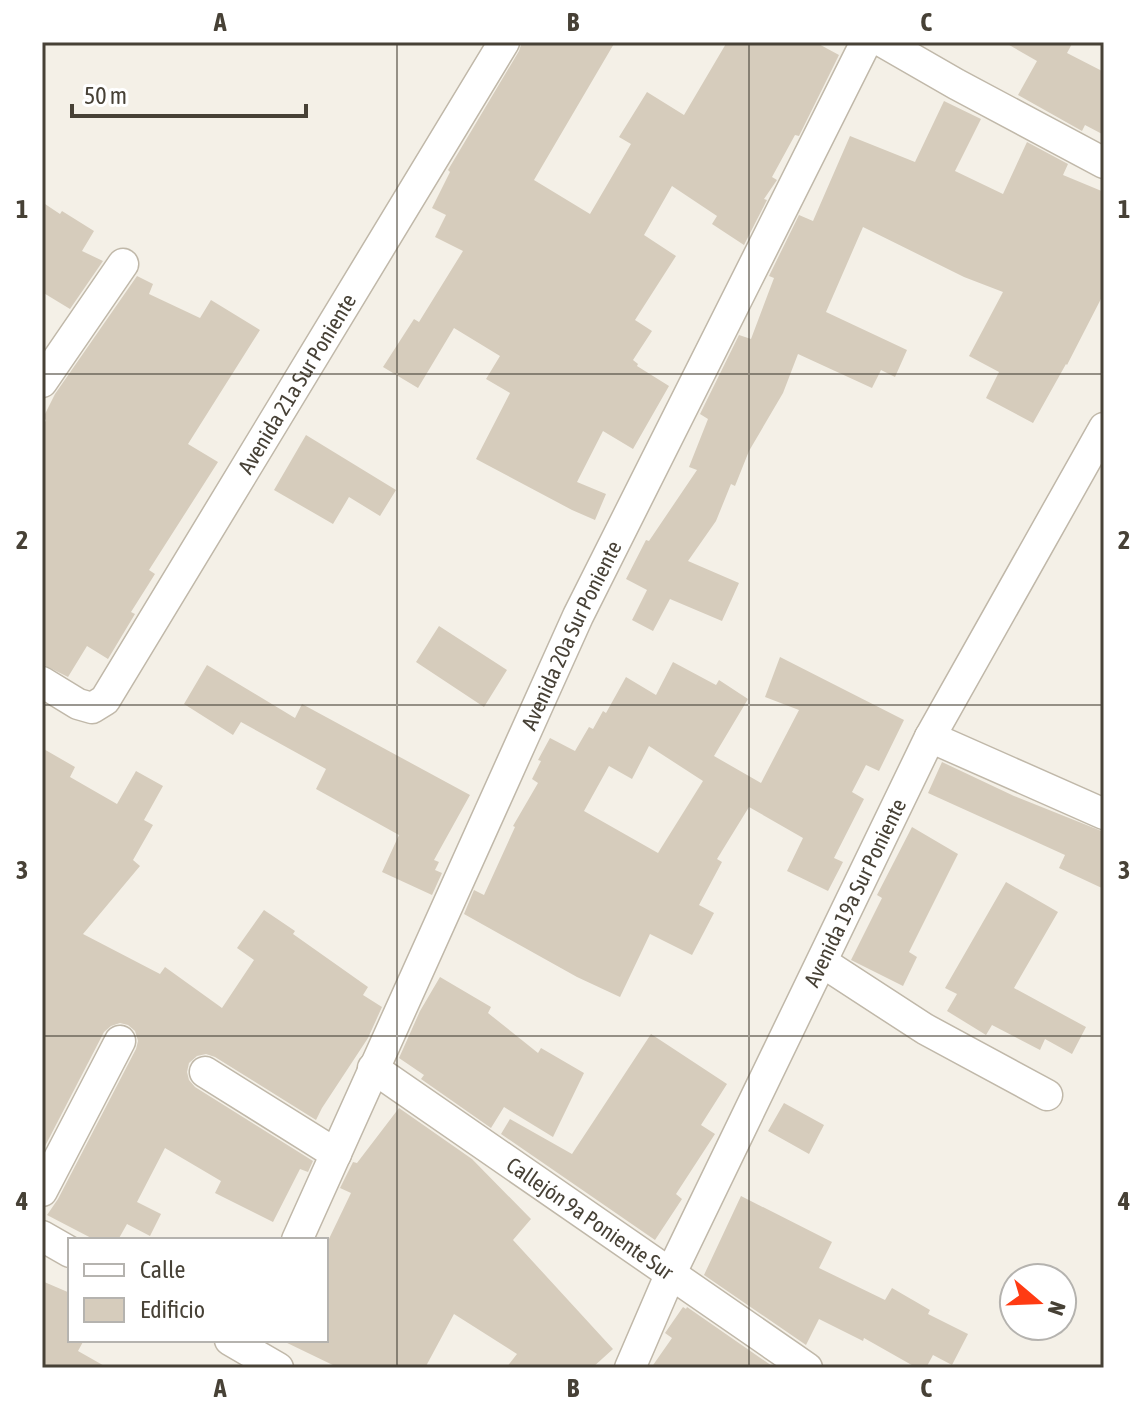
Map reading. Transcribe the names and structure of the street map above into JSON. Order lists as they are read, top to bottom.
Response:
{
  "streets": {
    "street": [
      "Avenida 21a Sur Poniente",
      "Avenida 20a Sur Poniente",
      "Avenida 19a Sur Poniente",
      "Callejón 9a Poniente Sur"
    ]
  },
  "crossings": [
    ["Avenida 20a Sur Poniente", "Callejón 9a Poniente Sur"],
    ["Avenida 19a Sur Poniente", "Callejón 9a Poniente Sur"]
  ],
  "legend": ["Calle", "Edificio"],
  "scale_bar": "50 m",
  "north": "right",
  "grid": {
    "columns": ["A", "B", "C"],
    "rows": [
      "1",
      "2",
      "3",
      "4"
    ]
  }
}
